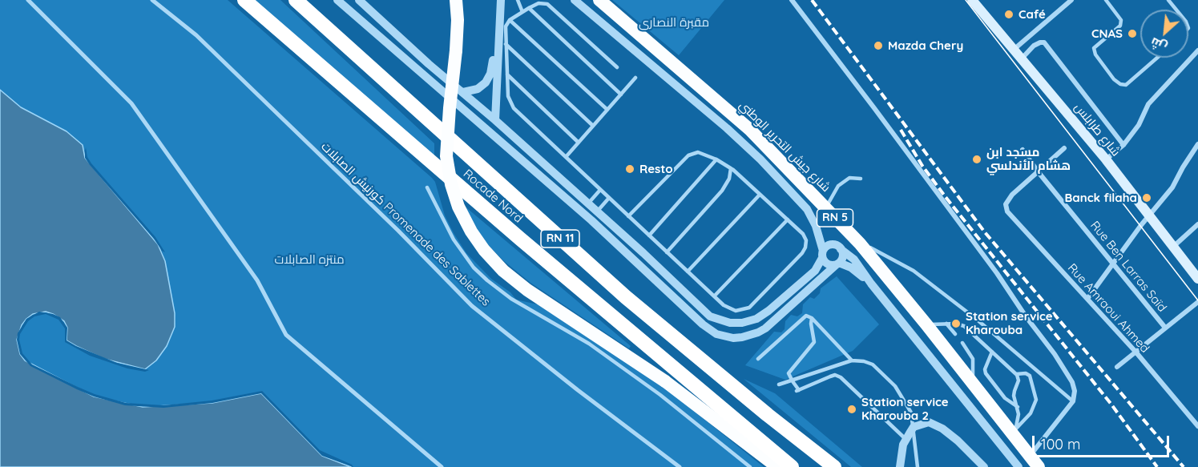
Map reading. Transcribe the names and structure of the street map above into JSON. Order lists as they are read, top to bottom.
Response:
{
  "streets": {
    "highway": [
      "شارع جيش التحرير الوطني",
      "Rocade Nord",
      "RN 5",
      "RN 11"
    ],
    "main road": ["شارع طرابلس"],
    "street": ["كورنيش الصابلات Promenade des Sablettes", "Rue Ben Larras Saïd", "Rue Amraoui Ahmed"]
  },
  "crossings": [
    ["Rue Ben Larras Saïd", "Rue Amraoui Ahmed"]
  ],
  "parks": ["مقبرة النصارى", "منتزه الصابلات"],
  "places": [
    "Café",
    "CNAS",
    "Mazda Chery",
    "مسجد ابن هشام الأندلسي",
    "Resto",
    "Banck filaha",
    "Station service Kharouba",
    "Station service Kharouba 2"
  ],
  "scale_bar": "100 m",
  "north": "bottom left"
}
